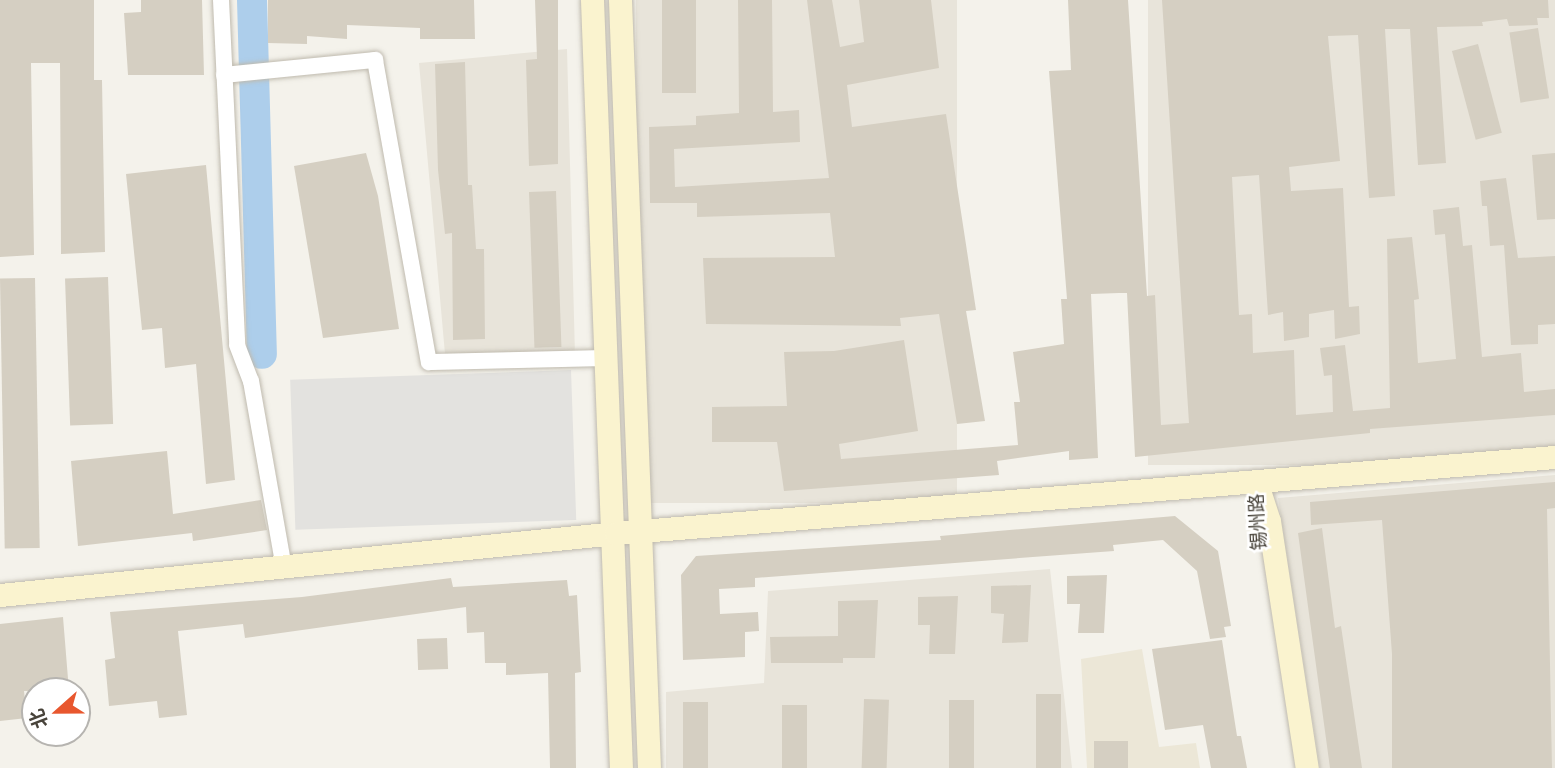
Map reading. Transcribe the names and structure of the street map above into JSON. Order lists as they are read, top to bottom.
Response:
{
  "streets": {
    "street": ["锡州路"]
  },
  "north": "left"
}
